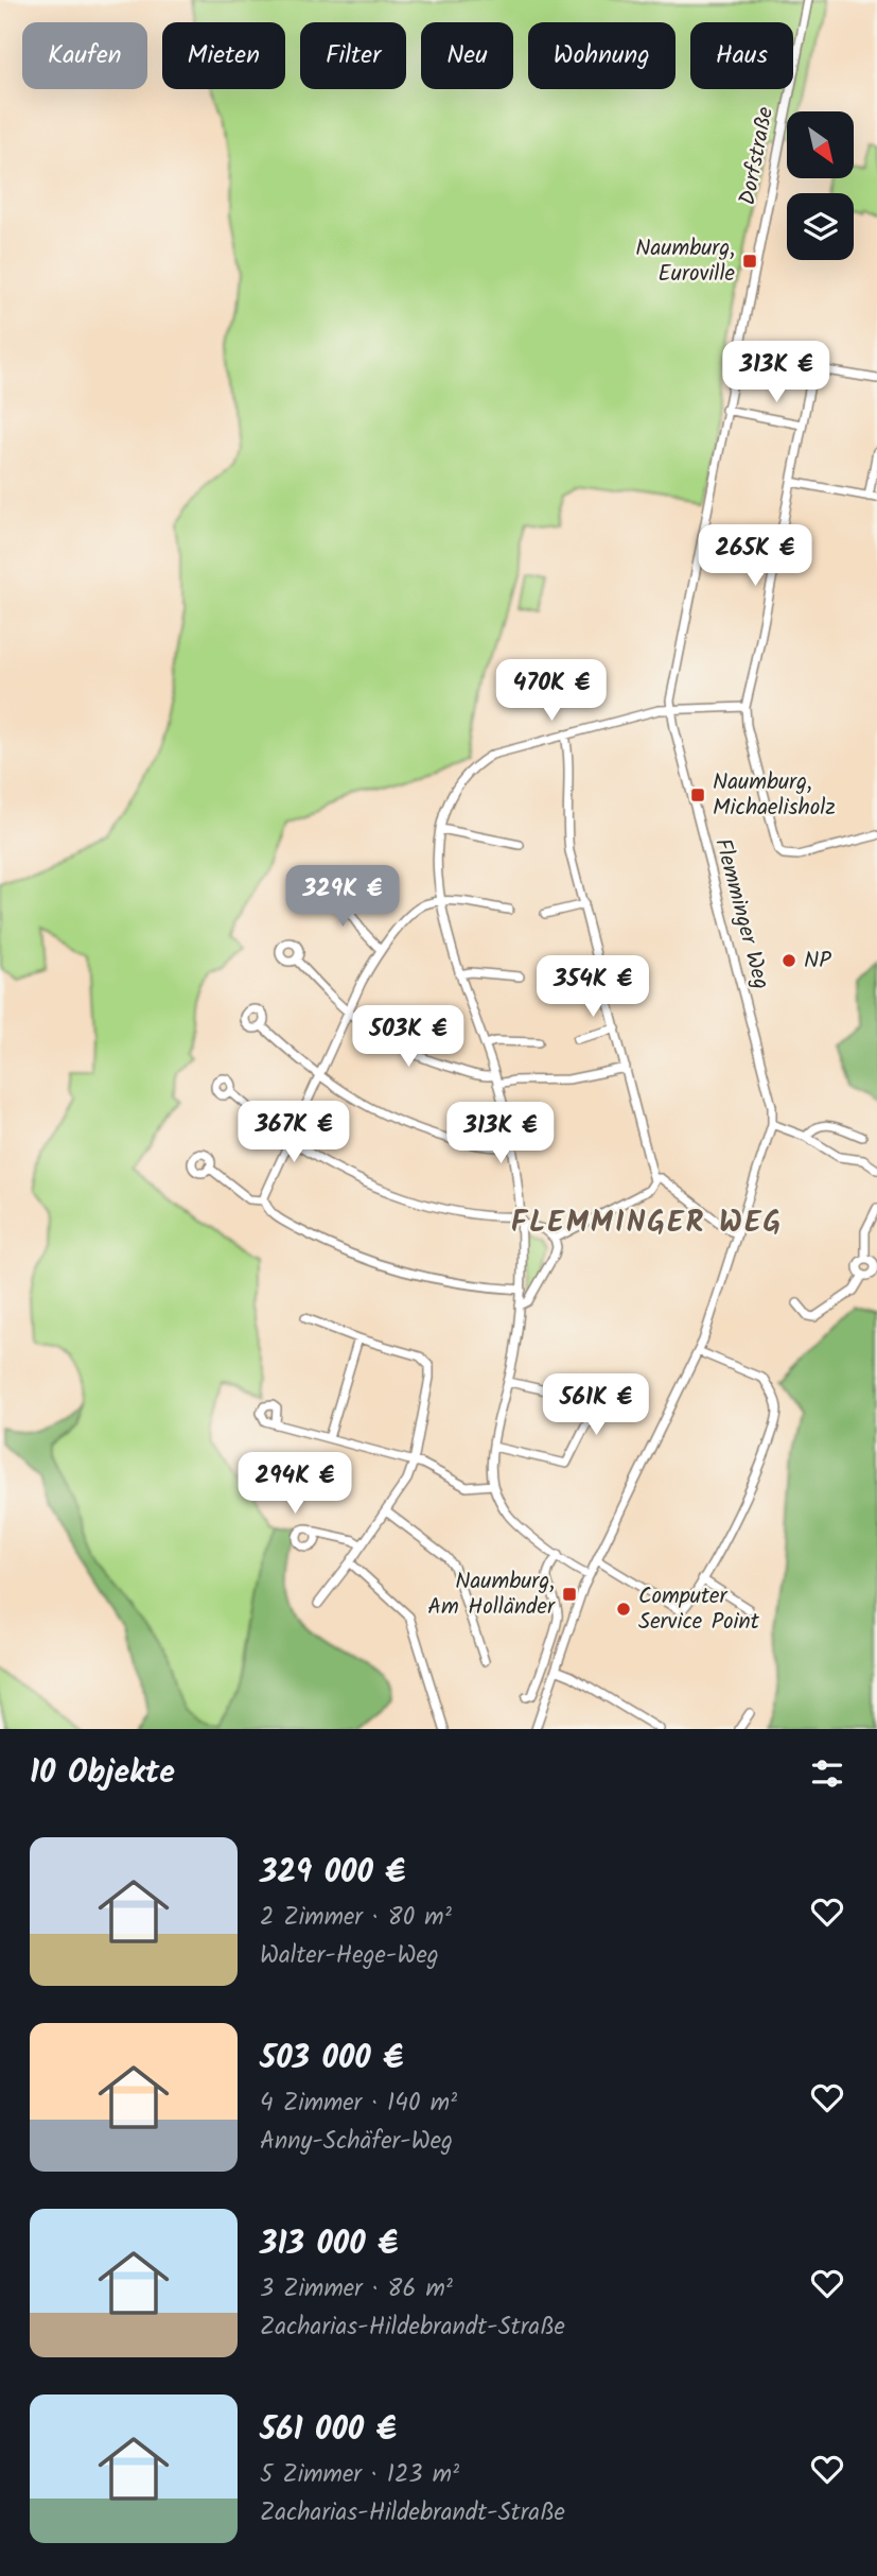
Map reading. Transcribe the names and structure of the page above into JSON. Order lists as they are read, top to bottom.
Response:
{
  "streets": {
    "street": ["Dorfstraße", "Flemminger Weg"]
  },
  "crossings": [
    ["Dorfstraße", "Flemminger Weg"]
  ],
  "districts": ["FLEMMINGER WEG"],
  "places": {
    "transit": ["Naumburg, Euroville", "Naumburg, Michaelisholz", "Naumburg, Am Holländer"],
    "other": ["NP", "Computer Service Point"]
  },
  "north": "bottom right",
  "page": {
    "chip": [
      "Kaufen",
      "Mieten",
      "Filter",
      "Neu",
      "Wohnung",
      "Haus"
    ],
    "price": [
      "313K €",
      "265K €",
      "470K €",
      "329K €",
      "354K €",
      "503K €",
      "367K €",
      "313K €",
      "561K €",
      "294K €"
    ],
    "heading": "10 Objekte",
    "list": [
      {
        "name": "329 000 €",
        "note": "2 Zimmer · 80 m² · Walter-Hege-Weg"
      },
      {
        "name": "503 000 €",
        "note": "4 Zimmer · 140 m² · Anny-Schäfer-Weg"
      },
      {
        "name": "313 000 €",
        "note": "3 Zimmer · 86 m² · Zacharias-Hildebrandt-Straße"
      },
      {
        "name": "561 000 €",
        "note": "5 Zimmer · 123 m² · Zacharias-Hildebrandt-Straße"
      }
    ]
  }
}
